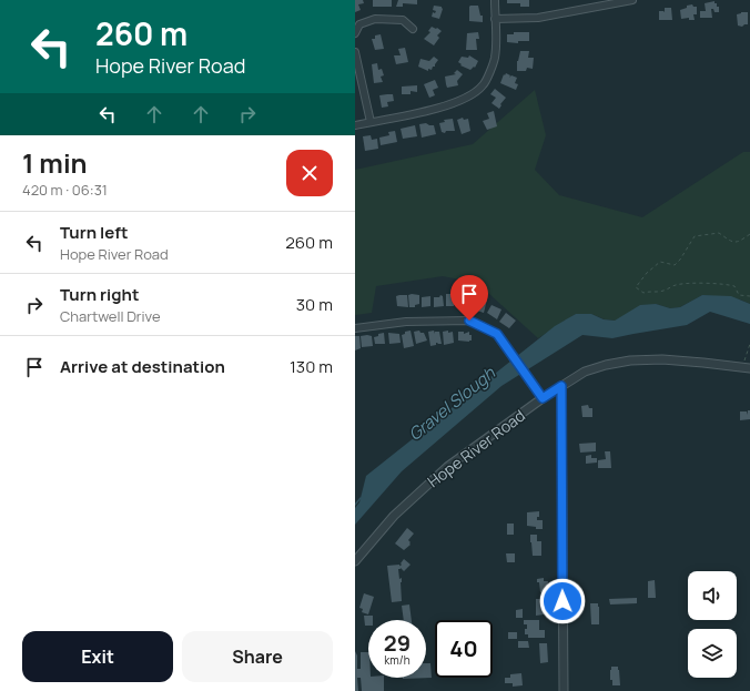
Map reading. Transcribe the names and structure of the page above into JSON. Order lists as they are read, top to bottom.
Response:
{
  "streets": {
    "street": ["Hope River Road"]
  },
  "water": ["Gravel Slough"],
  "page": {
    "turn": ["260 m", "Hope River Road"],
    "heading": ["1 min", "420 m · 06:31"],
    "list": [
      {
        "name": "Turn left",
        "note": "Hope River Road",
        "value": "260 m"
      },
      {
        "name": "Turn right",
        "note": "Chartwell Drive",
        "value": "30 m"
      },
      {
        "name": "Arrive at destination",
        "value": "130 m"
      }
    ],
    "speed": "29 km/h",
    "limit": "40",
    "buttons": ["Exit", "Share"]
  }
}
